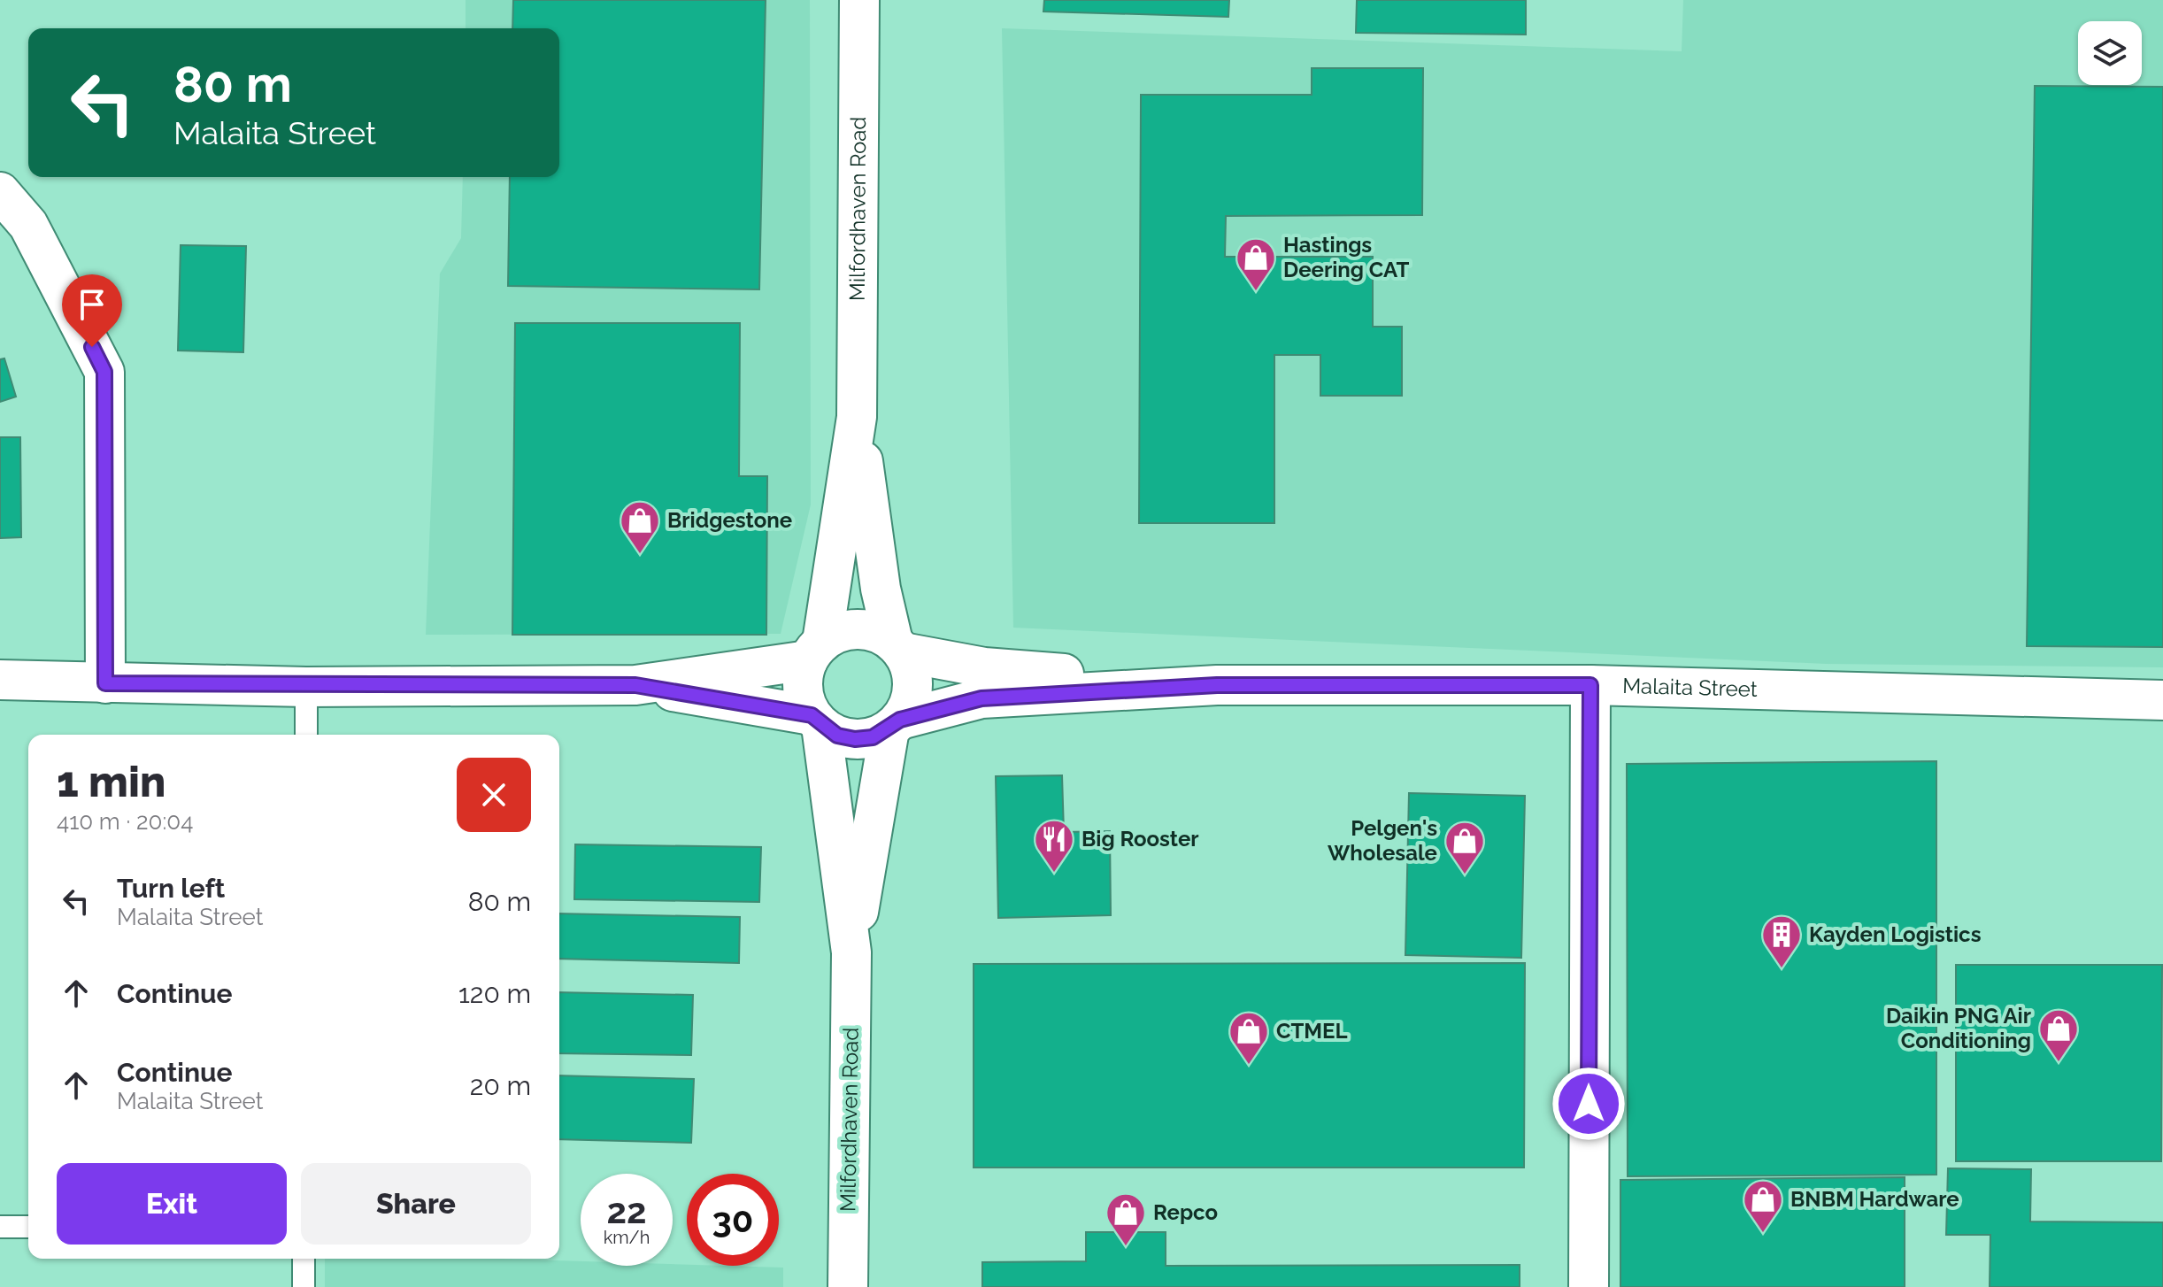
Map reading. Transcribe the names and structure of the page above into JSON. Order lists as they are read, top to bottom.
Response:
{
  "streets": {
    "street": ["Milfordhaven Road", "Malaita Street"]
  },
  "crossings": [
    ["Milfordhaven Road", "Malaita Street"]
  ],
  "places": {
    "shop": [
      "Hastings Deering CAT",
      "Bridgestone",
      "Pelgen's Wholesale",
      "Daikin PNG Air Conditioning",
      "CTMEL",
      "BNBM Hardware",
      "Repco"
    ],
    "restaurant": ["Big Rooster"],
    "building": ["Kayden Logistics"]
  },
  "page": {
    "turn": ["80 m", "Malaita Street"],
    "heading": ["1 min", "410 m · 20:04"],
    "list": [
      {
        "name": "Turn left",
        "note": "Malaita Street",
        "value": "80 m"
      },
      {
        "name": "Continue",
        "value": "120 m"
      },
      {
        "name": "Continue",
        "note": "Malaita Street",
        "value": "20 m"
      }
    ],
    "buttons": ["Exit", "Share"],
    "speed": "22 km/h",
    "limit": "30"
  }
}
